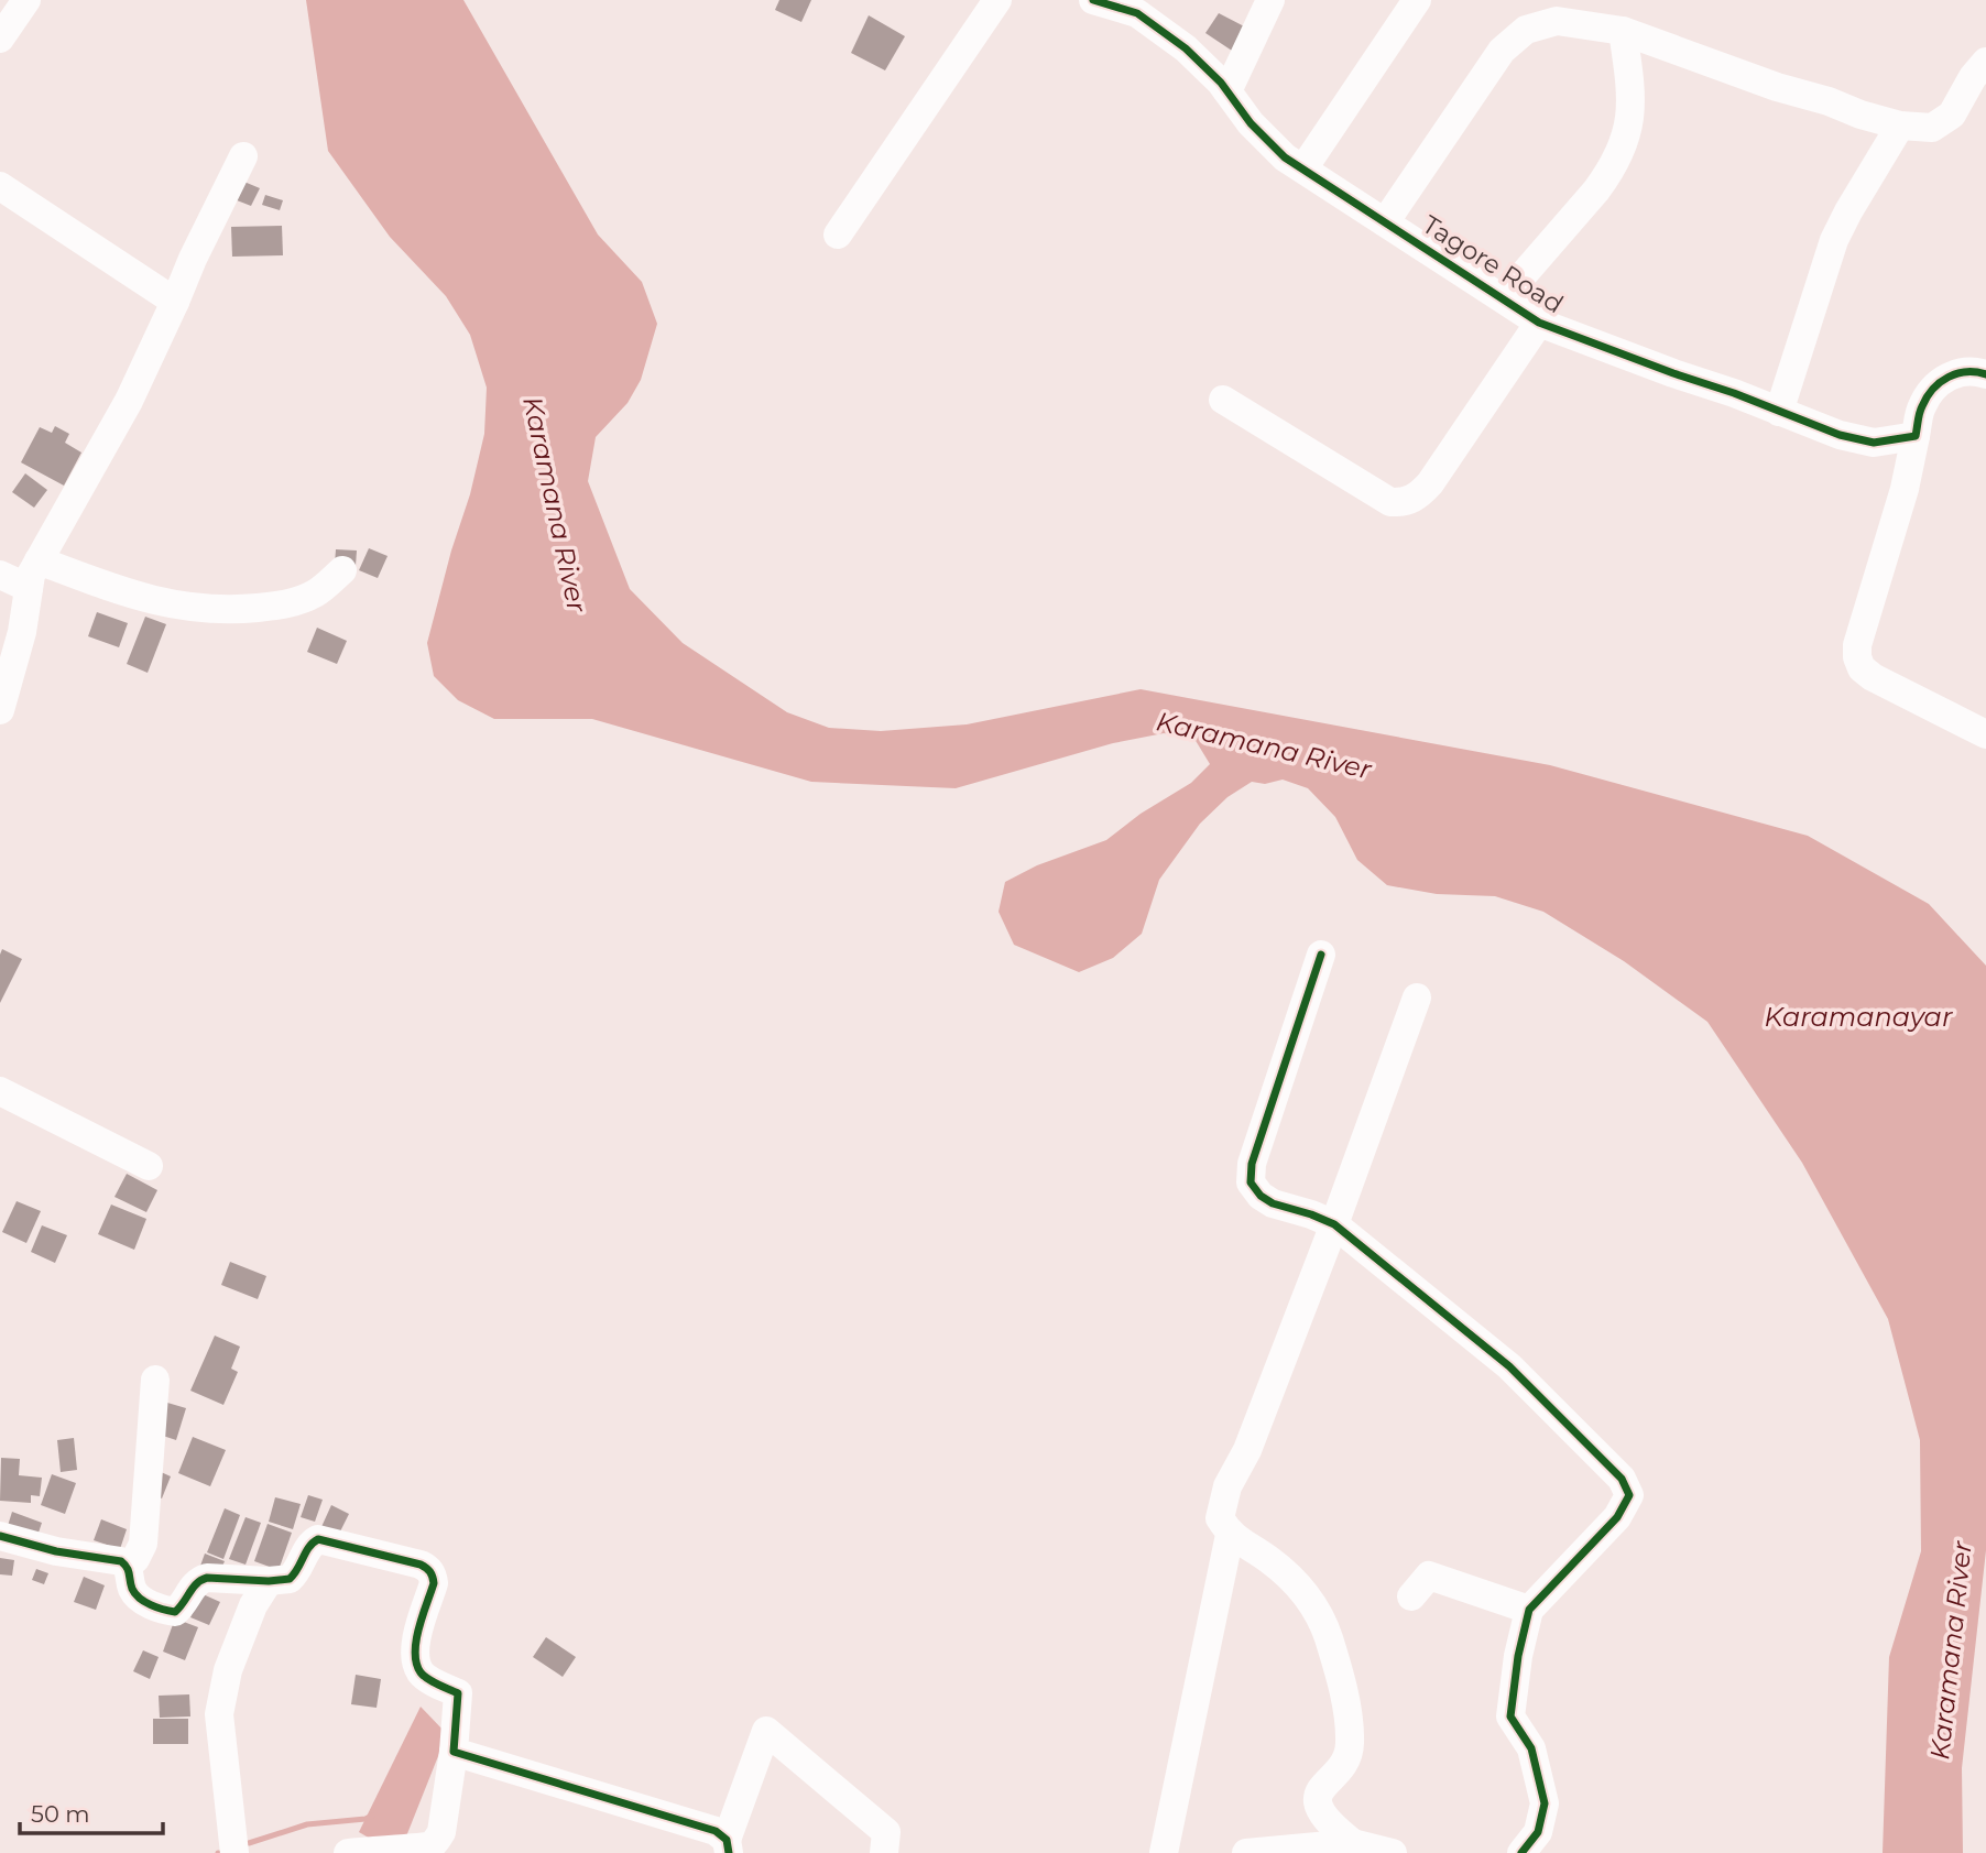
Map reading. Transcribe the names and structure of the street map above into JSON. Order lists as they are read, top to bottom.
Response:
{
  "streets": {
    "street": ["Tagore Road"]
  },
  "water": ["Karamana River", "Karamanayar"],
  "scale_bar": "50 m"
}
